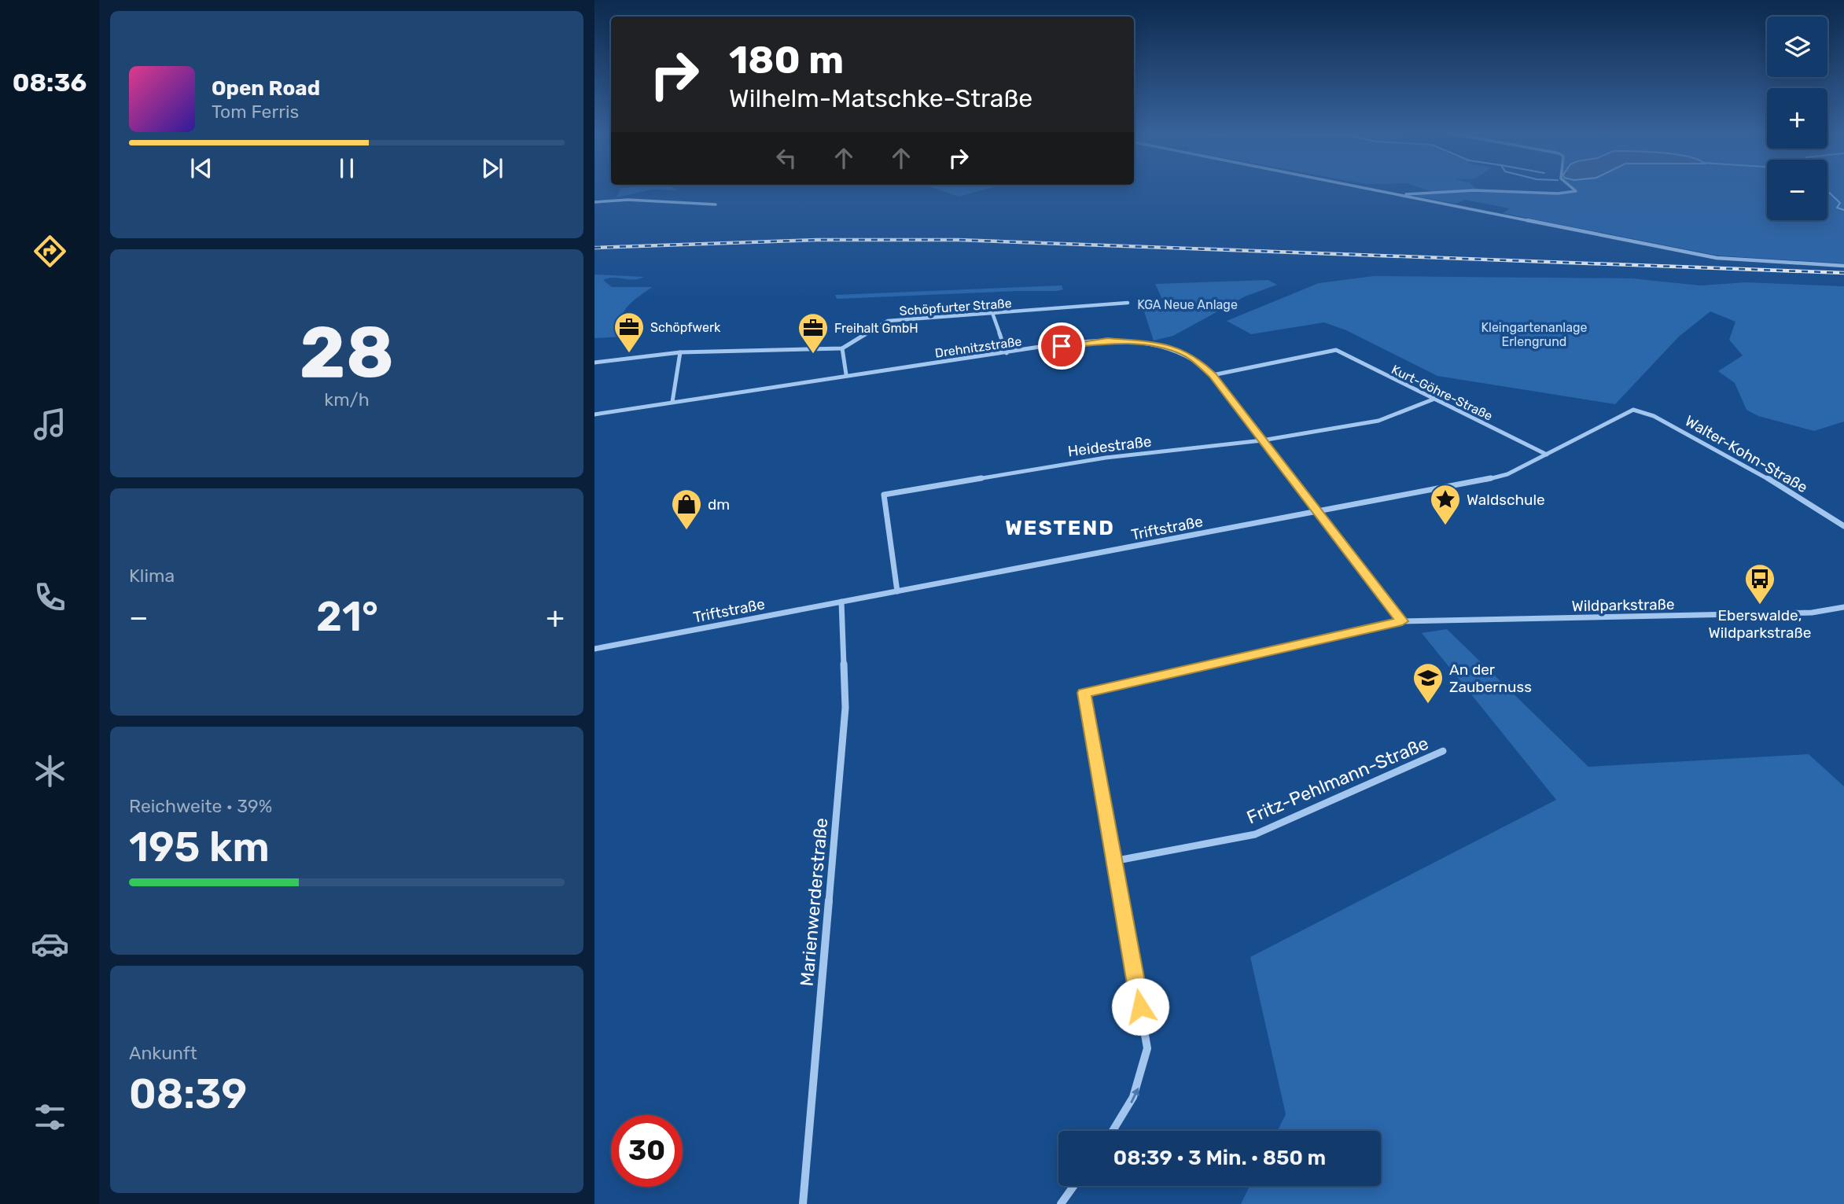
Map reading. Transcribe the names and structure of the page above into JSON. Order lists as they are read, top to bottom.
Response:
{
  "streets": {
    "street": [
      "Schöpfurter Straße",
      "Drehnitzstraße",
      "Kurt-Göhre-Straße",
      "Heidestraße",
      "Walter-Kohn-Straße",
      "Triftstraße",
      "Wildparkstraße",
      "Fritz-Pehlmann-Straße",
      "Marienwerderstraße"
    ]
  },
  "crossings": [
    ["Drehnitzstraße", "Kurt-Göhre-Straße"],
    ["Drehnitzstraße", "Heidestraße"],
    ["Drehnitzstraße", "Triftstraße"],
    ["Drehnitzstraße", "Wildparkstraße"],
    ["Kurt-Göhre-Straße", "Heidestraße"],
    ["Kurt-Göhre-Straße", "Triftstraße"],
    ["Heidestraße", "Triftstraße"],
    ["Walter-Kohn-Straße", "Triftstraße"],
    ["Triftstraße", "Marienwerderstraße"],
    ["Wildparkstraße", "Fritz-Pehlmann-Straße"]
  ],
  "districts": ["WESTEND"],
  "parks": ["KGA Neue Anlage", "Kleingartenanlage Erlengrund"],
  "places": {
    "office": ["Schöpfwerk", "Freihalt GmbH"],
    "place": ["Waldschule"],
    "shop": ["dm"],
    "bus stop": ["Eberswalde, Wildparkstraße"],
    "school or university": ["An der Zaubernuss"]
  },
  "page": {
    "tabs": "08:36",
    "map_buttons": ["+", "−"],
    "turn": ["180 m", "Wilhelm-Matschke-Straße"],
    "song": ["Open Road", "Tom Ferris"],
    "tile": [
      ["28", "km/h"],
      "Klima",
      ["Reichweite · 39%", "195 km"],
      ["Ankunft", "08:39"]
    ],
    "heat": ["−", "21°", "+"],
    "limit": "30",
    "trip": "08:39 · 3 Min. · 850 m"
  }
}
